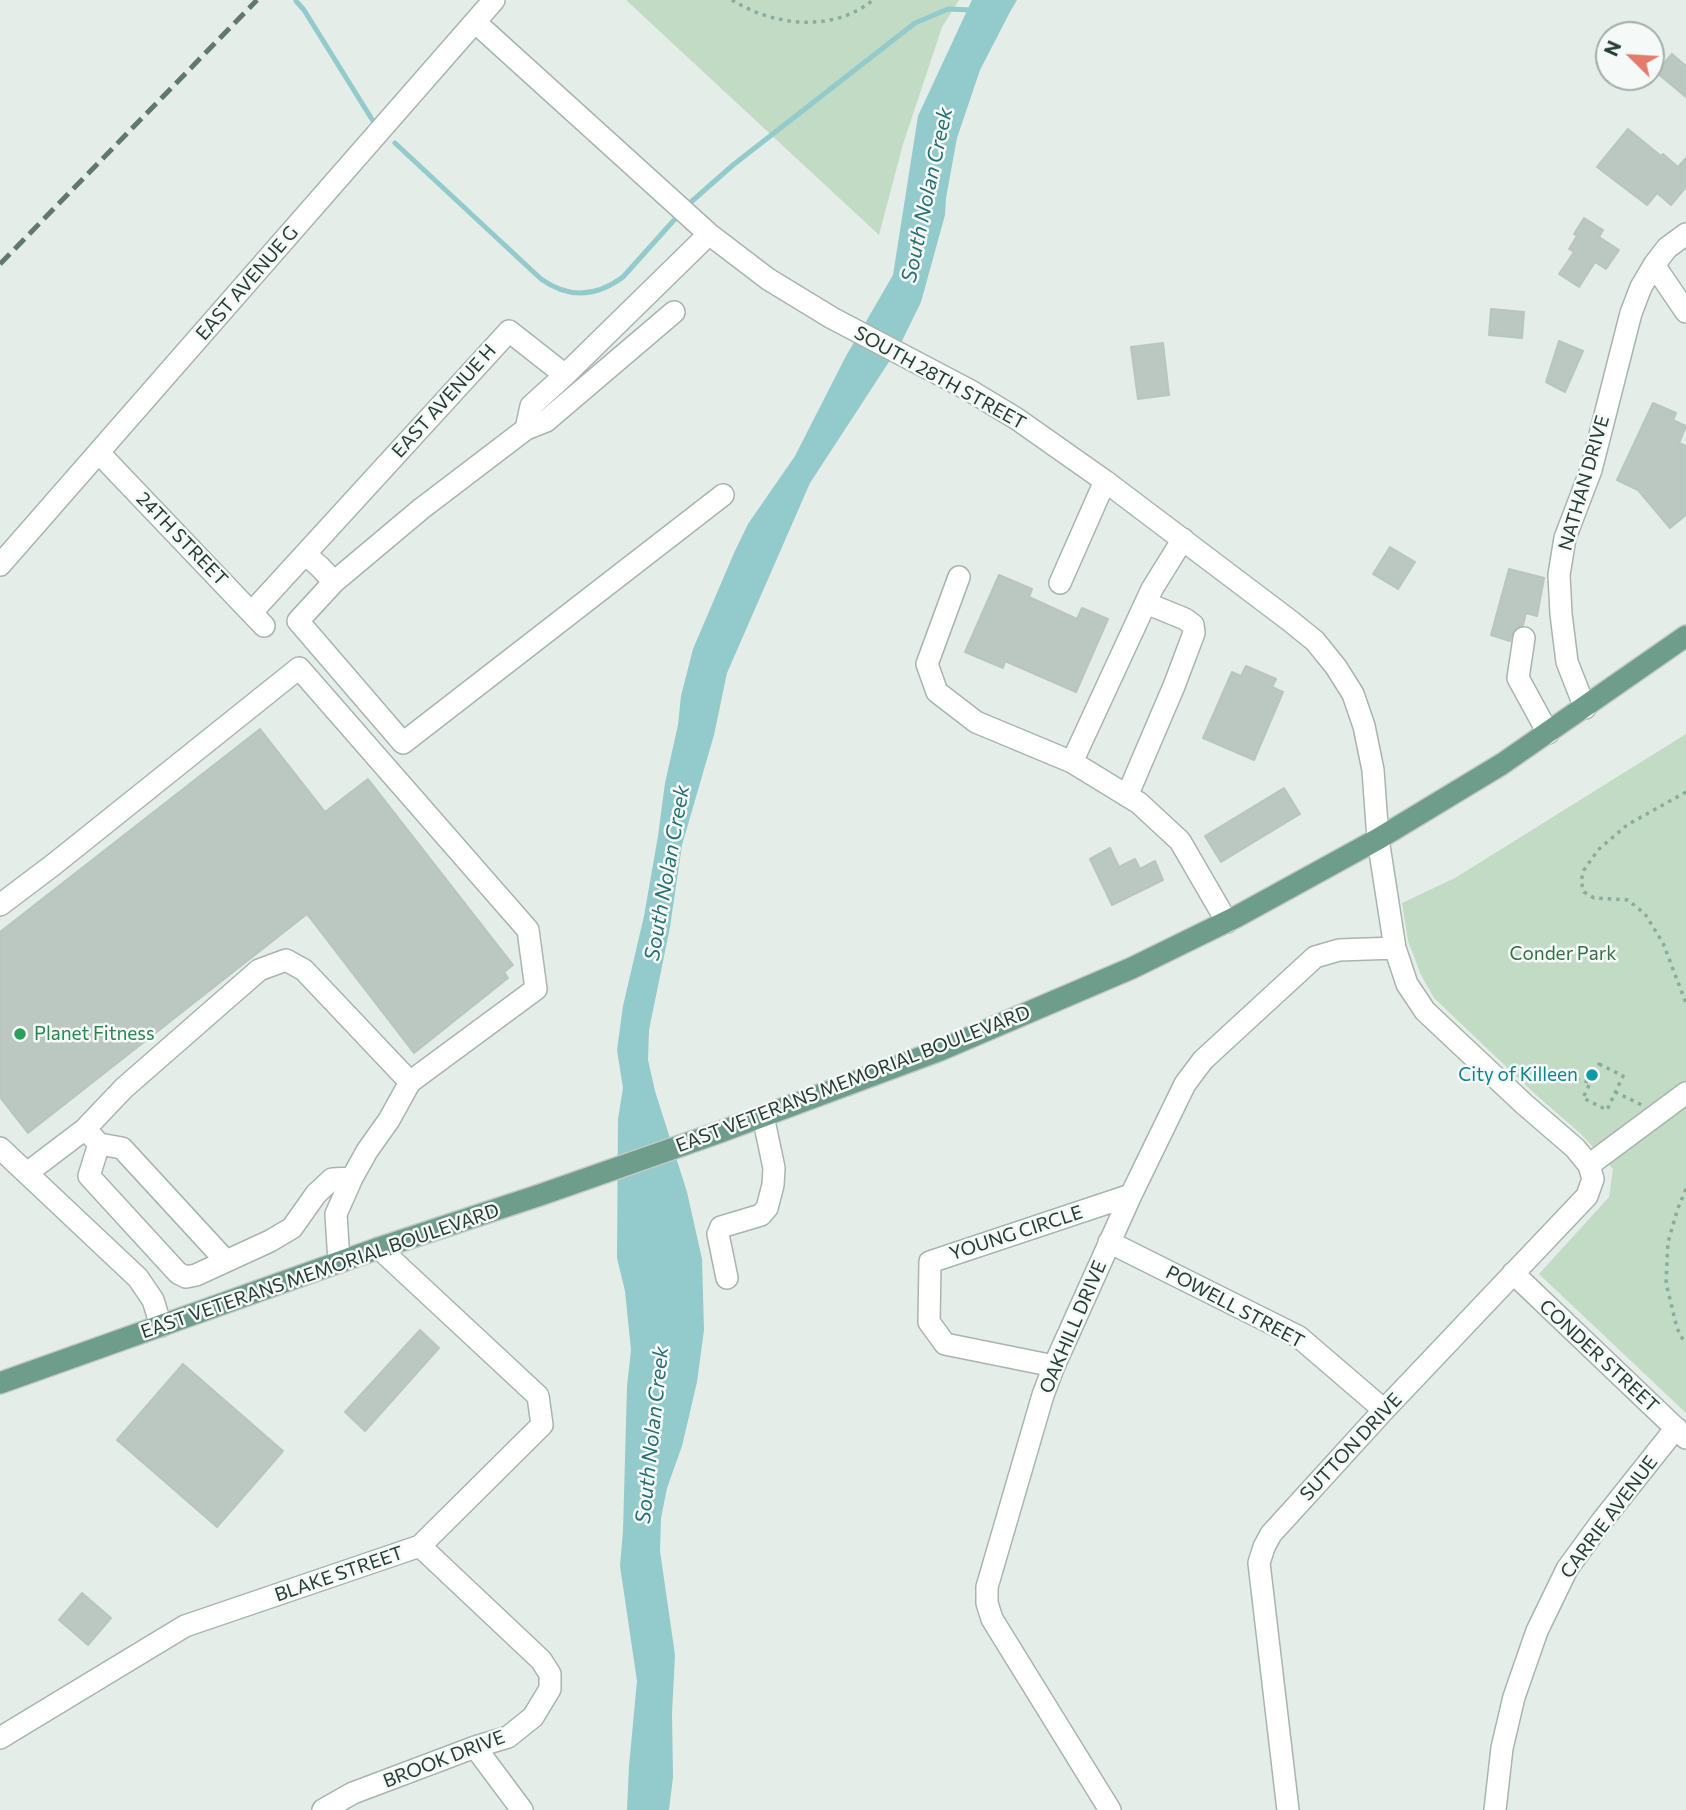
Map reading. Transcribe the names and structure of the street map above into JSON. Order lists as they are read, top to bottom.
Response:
{
  "streets": {
    "main road": ["EAST VETERANS MEMORIAL BOULEVARD"],
    "street": [
      "EAST AVENUE G",
      "SOUTH 28TH STREET",
      "EAST AVENUE H",
      "NATHAN DRIVE",
      "24TH STREET",
      "YOUNG CIRCLE",
      "POWELL STREET",
      "OAKHILL DRIVE",
      "CONDER STREET",
      "SUTTON DRIVE",
      "CARRIE AVENUE",
      "BLAKE STREET",
      "BROOK DRIVE"
    ]
  },
  "crossings": [
    ["EAST AVENUE G", "SOUTH 28TH STREET"],
    ["EAST AVENUE G", "24TH STREET"],
    ["SOUTH 28TH STREET", "EAST VETERANS MEMORIAL BOULEVARD"],
    ["EAST AVENUE H", "24TH STREET"],
    ["NATHAN DRIVE", "EAST VETERANS MEMORIAL BOULEVARD"],
    ["EAST VETERANS MEMORIAL BOULEVARD", "BLAKE STREET"],
    ["YOUNG CIRCLE", "OAKHILL DRIVE"],
    ["POWELL STREET", "OAKHILL DRIVE"],
    ["POWELL STREET", "SUTTON DRIVE"],
    ["CONDER STREET", "SUTTON DRIVE"],
    ["CONDER STREET", "CARRIE AVENUE"],
    ["BLAKE STREET", "BROOK DRIVE"]
  ],
  "water": ["South Nolan Creek"],
  "parks": ["Conder Park"],
  "places": ["Planet Fitness", "City of Killeen"],
  "north": "top left"
}
